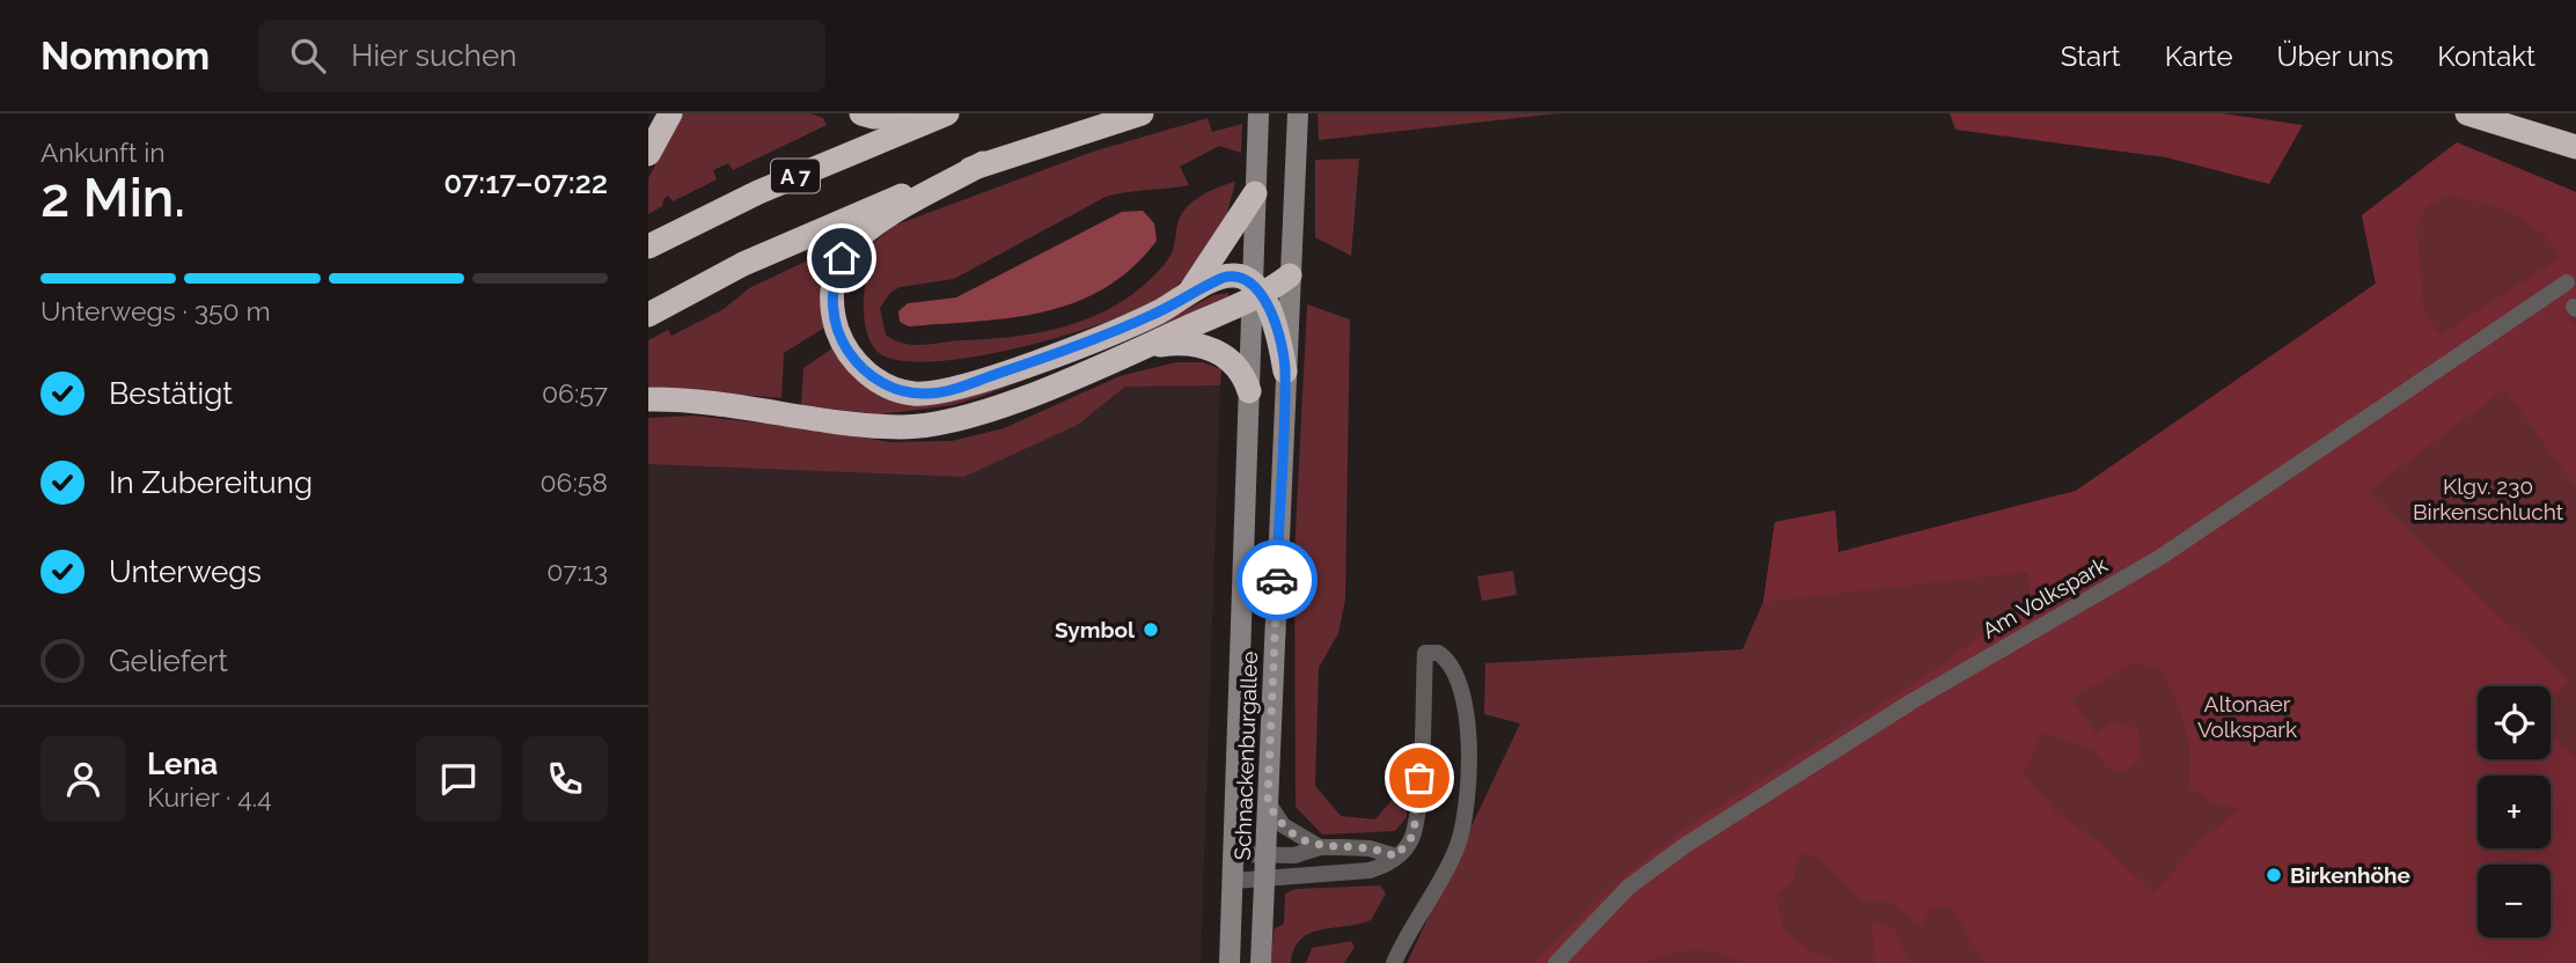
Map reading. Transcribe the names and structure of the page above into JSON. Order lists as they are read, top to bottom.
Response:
{
  "streets": {
    "highway": ["A 7"],
    "main road": ["Schnackenburgallee"],
    "street": ["Am Volkspark"]
  },
  "parks": ["Klgv. 230 Birkenschlucht", "Altonaer Volkspark"],
  "places": ["Symbol", "Birkenhöhe"],
  "page": {
    "header": "Nomnom",
    "search": "Hier suchen",
    "nav": [
      "Start",
      "Karte",
      "Über uns",
      "Kontakt"
    ],
    "heading": ["2 Min.", "Ankunft in", "07:17–07:22"],
    "panel": ["Lena", "Kurier · 4.4"],
    "bar": "Unterwegs · 350 m",
    "list": [
      ["Bestätigt", "06:57"],
      ["In Zubereitung", "06:58"],
      ["Unterwegs", "07:13"],
      "Geliefert"
    ],
    "map_buttons": ["+", "−"]
  }
}
